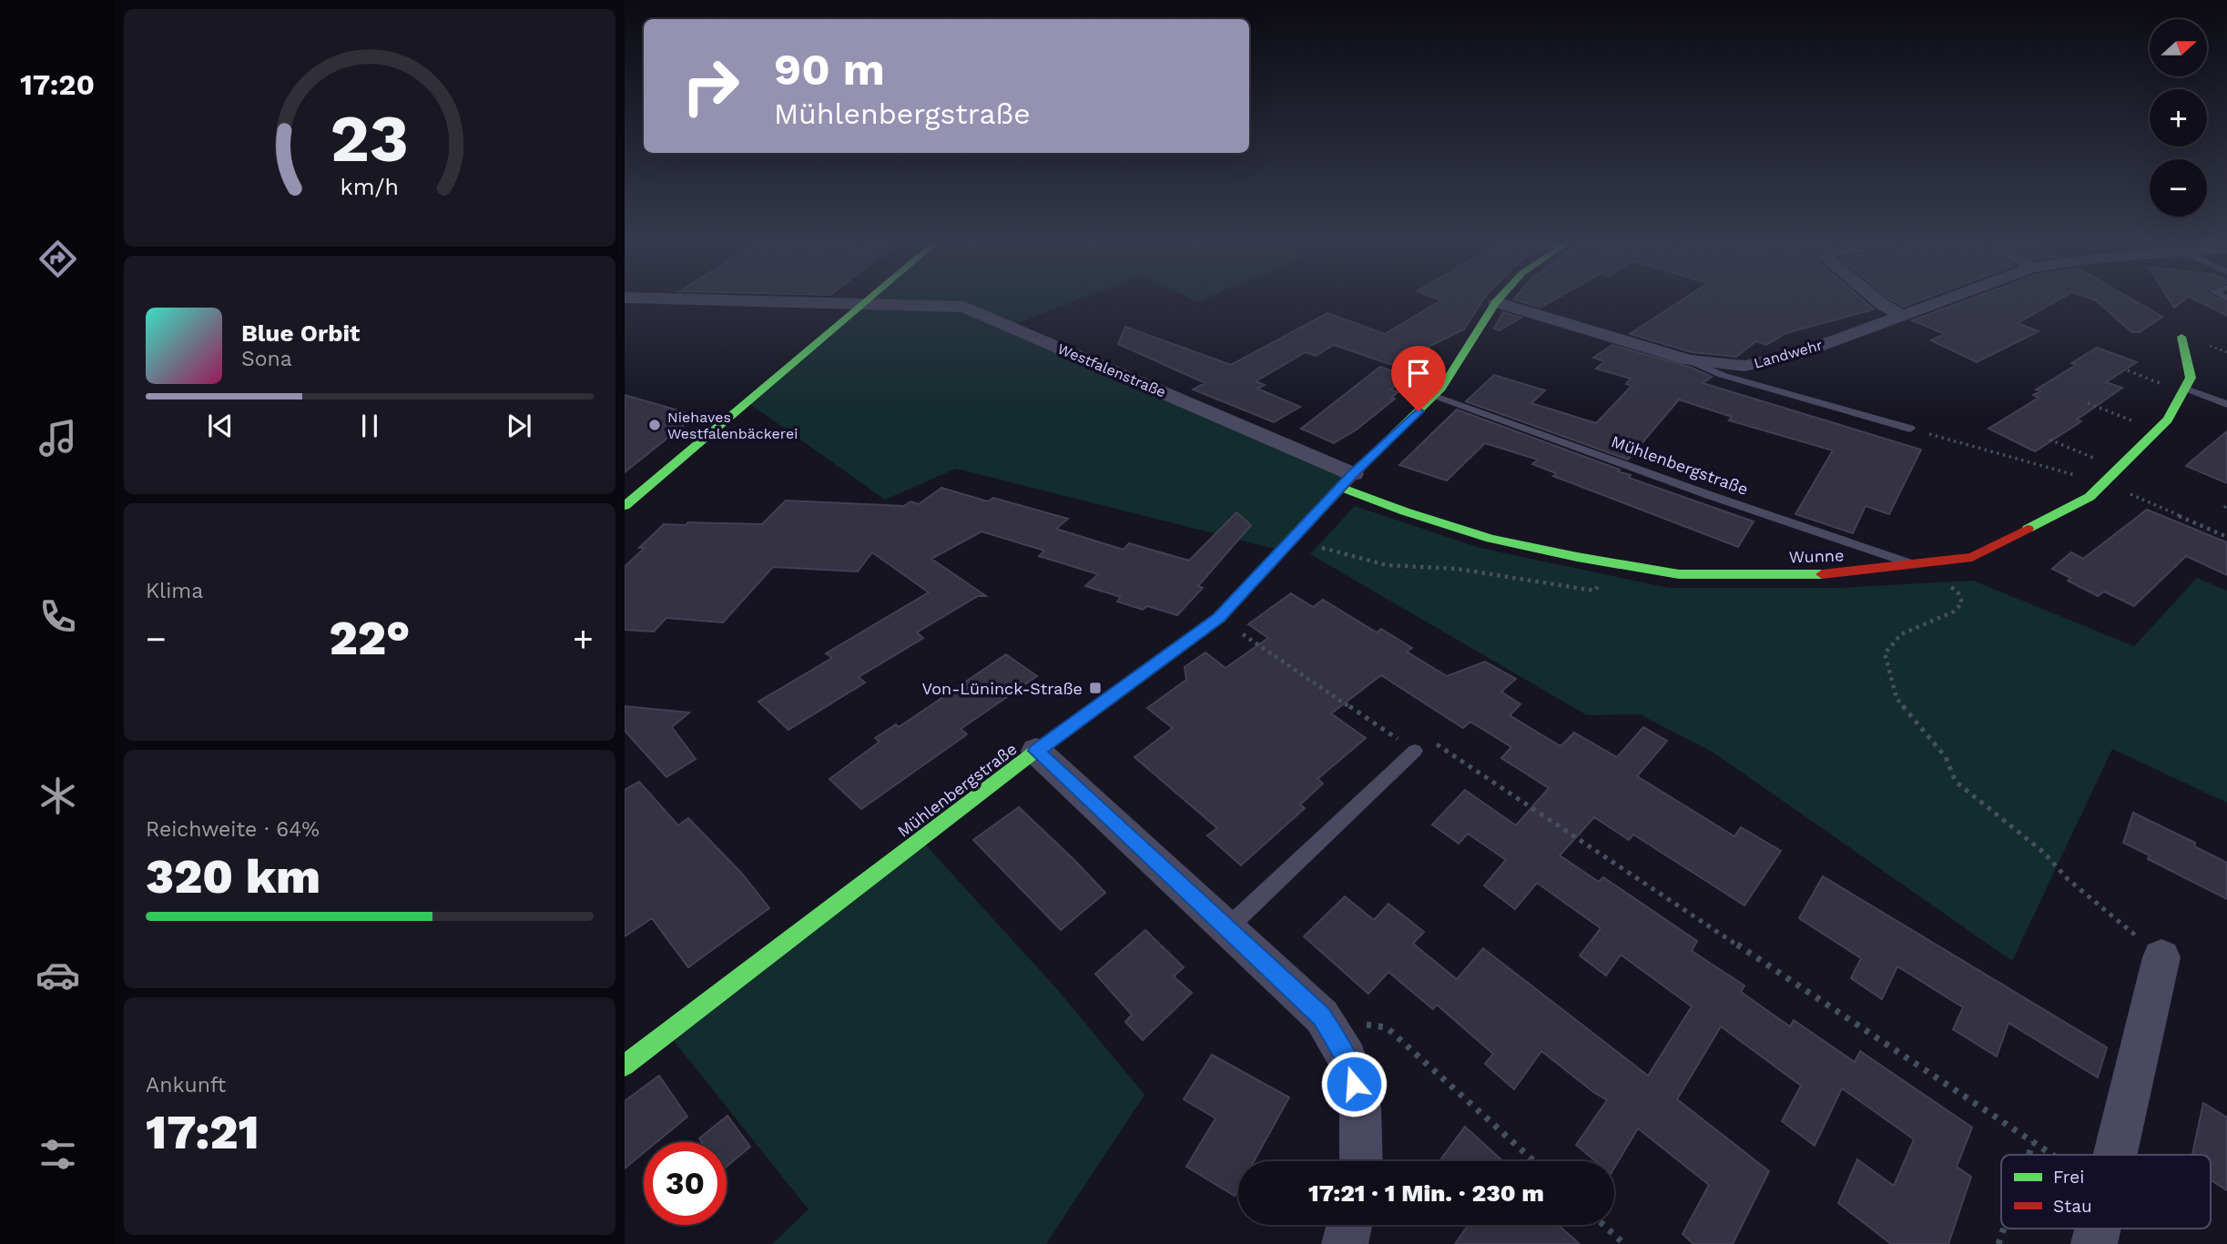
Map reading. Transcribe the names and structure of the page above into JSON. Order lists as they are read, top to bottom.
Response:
{
  "streets": {
    "street": [
      "Landwehr",
      "Westfalenstraße",
      "Mühlenbergstraße",
      "Wunne"
    ]
  },
  "crossings": [
    ["Landwehr", "Mühlenbergstraße"],
    ["Westfalenstraße", "Mühlenbergstraße"],
    ["Westfalenstraße", "Wunne"],
    ["Mühlenbergstraße", "Wunne"]
  ],
  "places": {
    "other": ["Niehaves Westfalenbäckerei"],
    "transit": ["Von-Lüninck-Straße"]
  },
  "legend": ["Frei", "Stau"],
  "north": "right",
  "page": {
    "tabs": "17:20",
    "map_buttons": ["+", "−"],
    "turn": ["90 m", "Mühlenbergstraße"],
    "song": ["Blue Orbit", "Sona"],
    "tile": [
      "Klima",
      ["Reichweite · 64%", "320 km"],
      ["Ankunft", "17:21"]
    ],
    "heat": ["−", "22°", "+"],
    "limit": "30",
    "trip": "17:21 · 1 Min. · 230 m",
    "gauge": ["23", "km/h"]
  }
}
